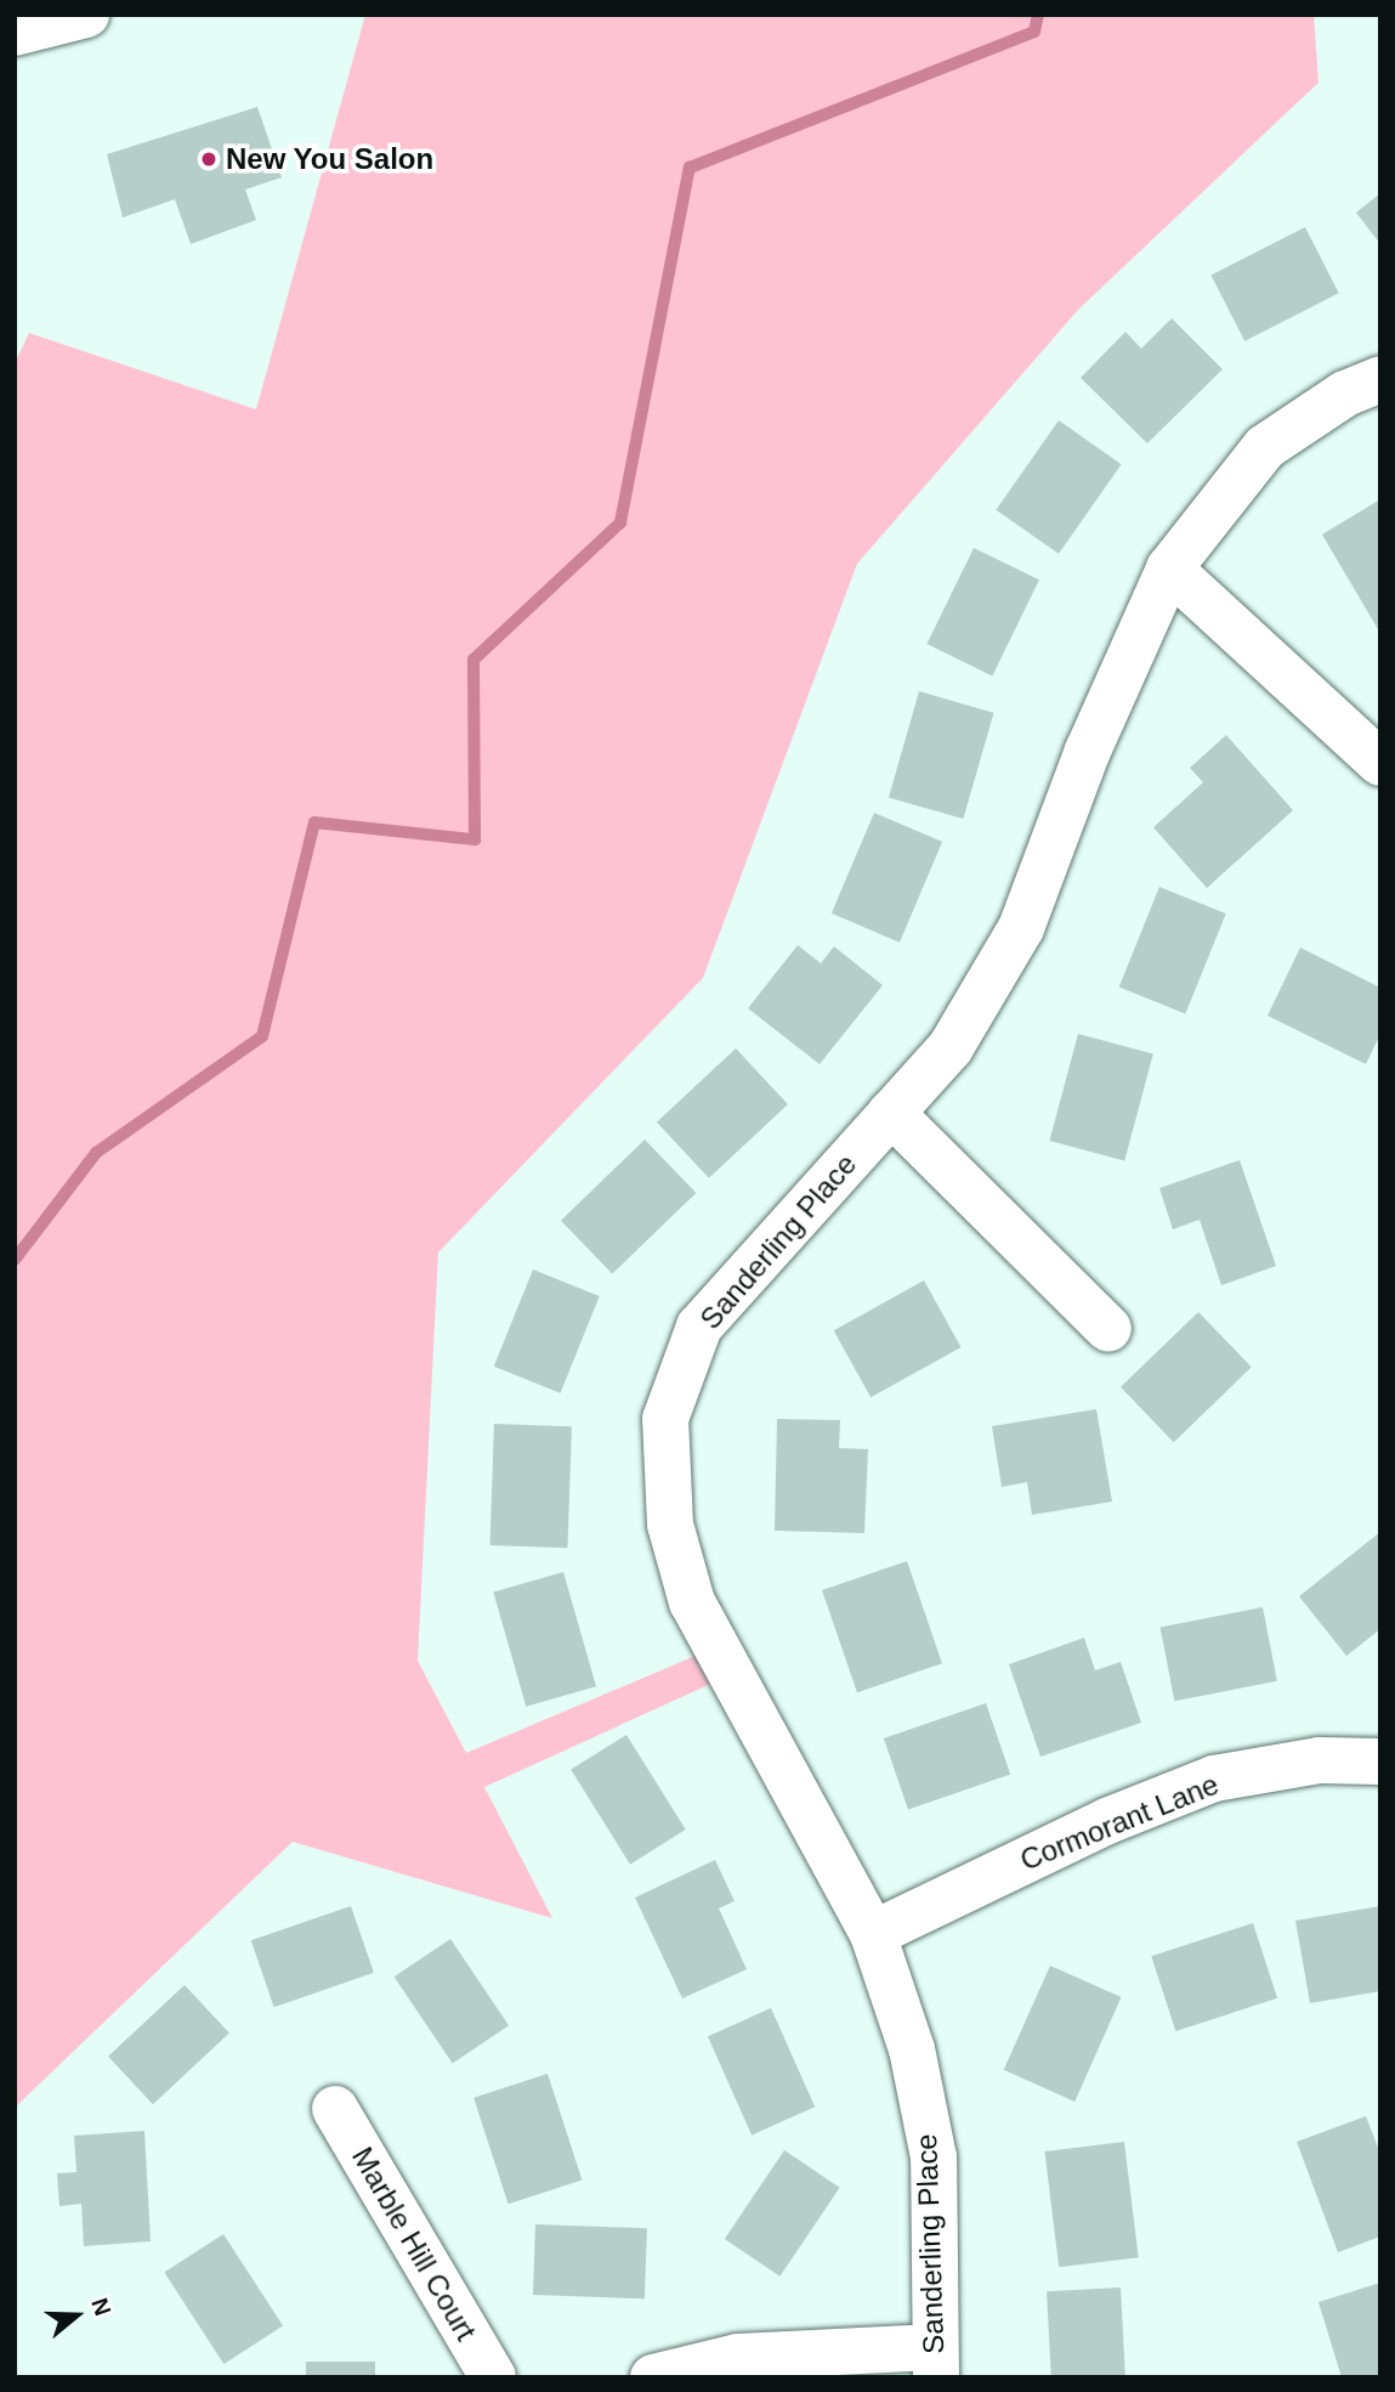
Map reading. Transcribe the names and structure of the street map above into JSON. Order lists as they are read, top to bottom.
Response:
{
  "streets": {
    "street": ["Sanderling Place", "Cormorant Lane", "Marble Hill Court"]
  },
  "crossings": [
    ["Sanderling Place", "Cormorant Lane"]
  ],
  "places": ["New You Salon"],
  "north": "right"
}
